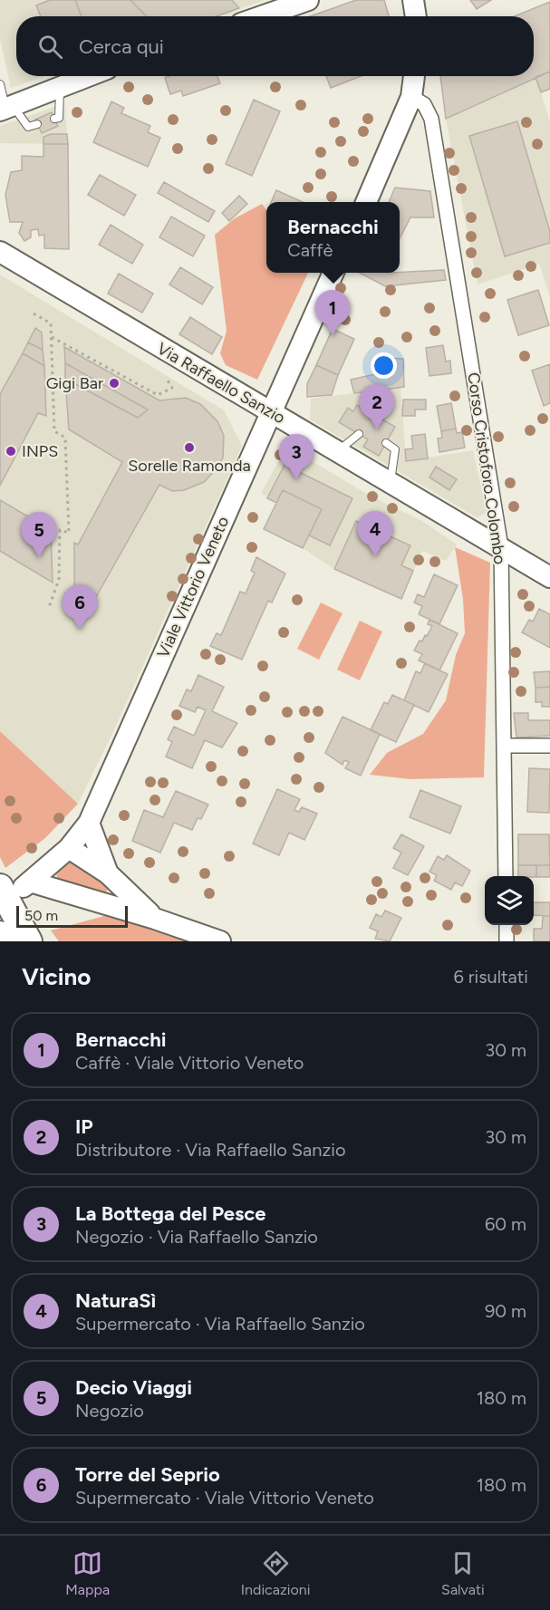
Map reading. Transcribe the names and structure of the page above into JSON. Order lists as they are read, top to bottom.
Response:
{
  "streets": {
    "main road": ["Via Raffaello Sanzio", "Viale Vittorio Veneto"],
    "street": ["Corso Cristoforo Colombo"]
  },
  "crossings": [
    ["Via Raffaello Sanzio", "Corso Cristoforo Colombo"],
    ["Via Raffaello Sanzio", "Viale Vittorio Veneto"]
  ],
  "places": ["Gigi Bar", "Sorelle Ramonda", "INPS"],
  "scale_bar": "50 m",
  "page": {
    "search": "Cerca qui",
    "popup": ["Bernacchi", "Caffè"],
    "pins": [
      "1",
      "2",
      "3",
      "4",
      "5",
      "6"
    ],
    "scale": "50 m",
    "heading": ["Vicino", "6 risultati"],
    "list": [
      {
        "mark": "1",
        "name": "Bernacchi",
        "note": "Caffè · Viale Vittorio Veneto",
        "value": "30 m"
      },
      {
        "mark": "2",
        "name": "IP",
        "note": "Distributore · Via Raffaello Sanzio",
        "value": "30 m"
      },
      {
        "mark": "3",
        "name": "La Bottega del Pesce",
        "note": "Negozio · Via Raffaello Sanzio",
        "value": "60 m"
      },
      {
        "mark": "4",
        "name": "NaturaSì",
        "note": "Supermercato · Via Raffaello Sanzio",
        "value": "90 m"
      },
      {
        "mark": "5",
        "name": "Decio Viaggi",
        "note": "Negozio",
        "value": "180 m"
      },
      {
        "mark": "6",
        "name": "Torre del Seprio",
        "note": "Supermercato · Viale Vittorio Veneto",
        "value": "180 m"
      }
    ],
    "nav": ["Mappa", "Indicazioni", "Salvati"]
  }
}
